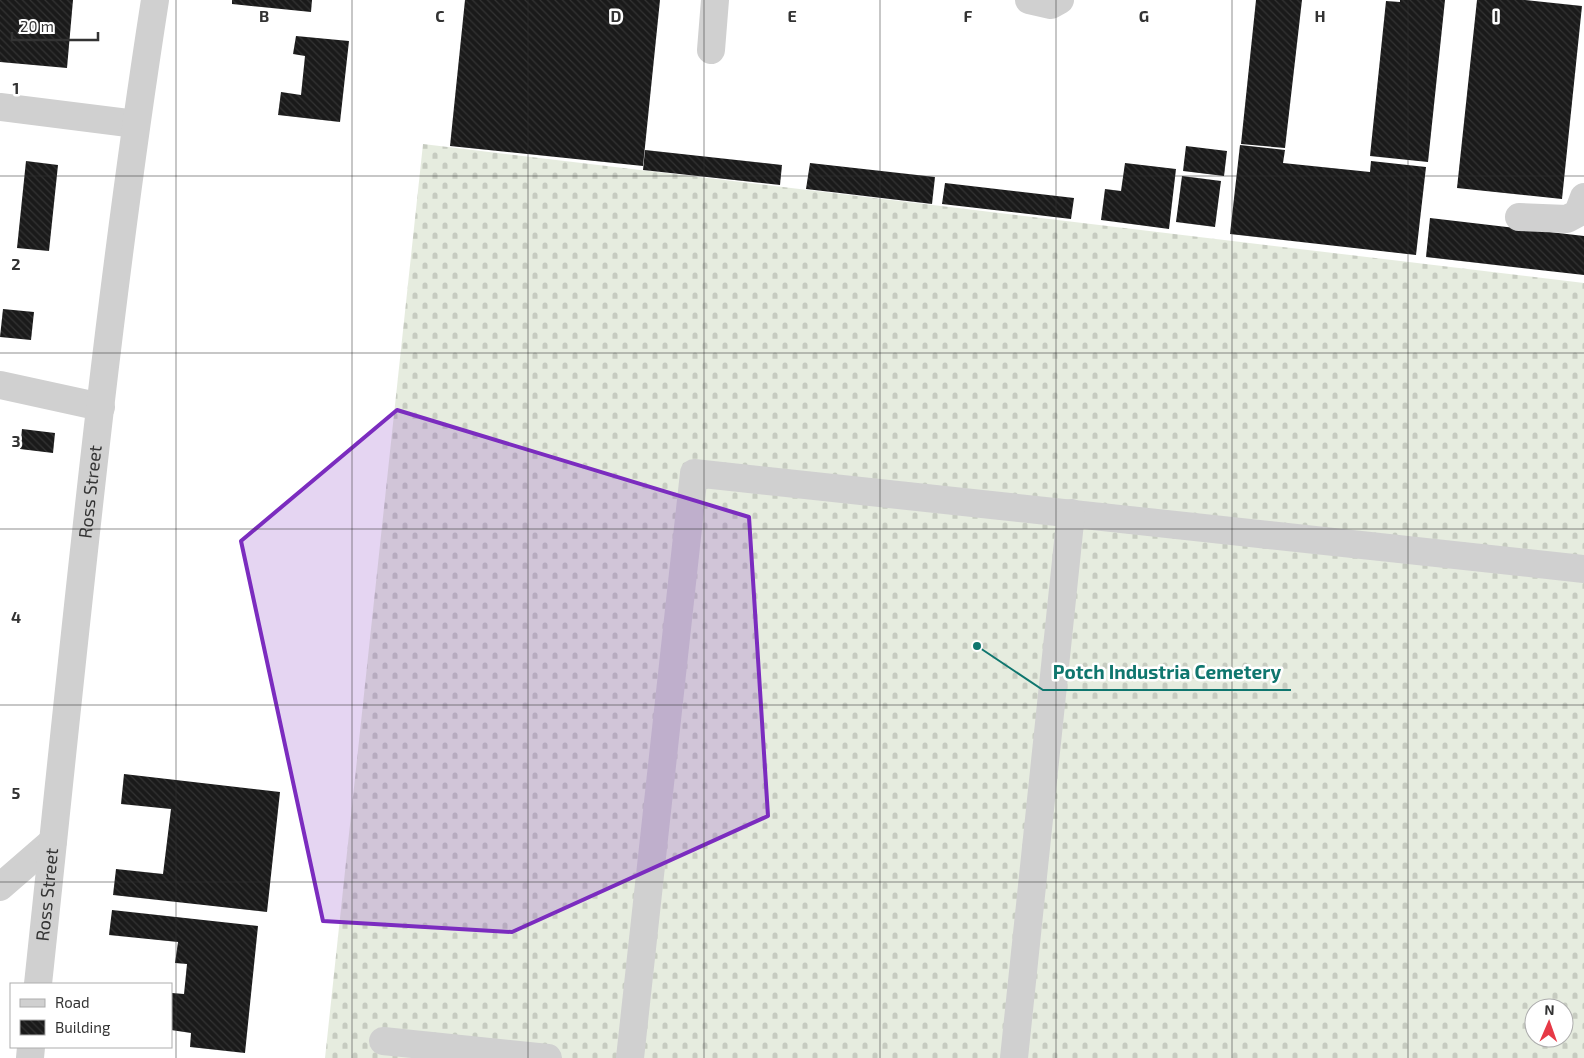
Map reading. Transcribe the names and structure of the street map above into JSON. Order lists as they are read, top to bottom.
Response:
{
  "streets": {
    "street": ["Ross Street"]
  },
  "places": ["Potch Industria Cemetery"],
  "legend": ["Road", "Building"],
  "scale_bar": "20 m",
  "north": "top",
  "grid": {
    "columns": [
      "B",
      "C",
      "D",
      "E",
      "F",
      "G",
      "H",
      "I"
    ],
    "rows": [
      "1",
      "2",
      "3",
      "4",
      "5"
    ]
  }
}
